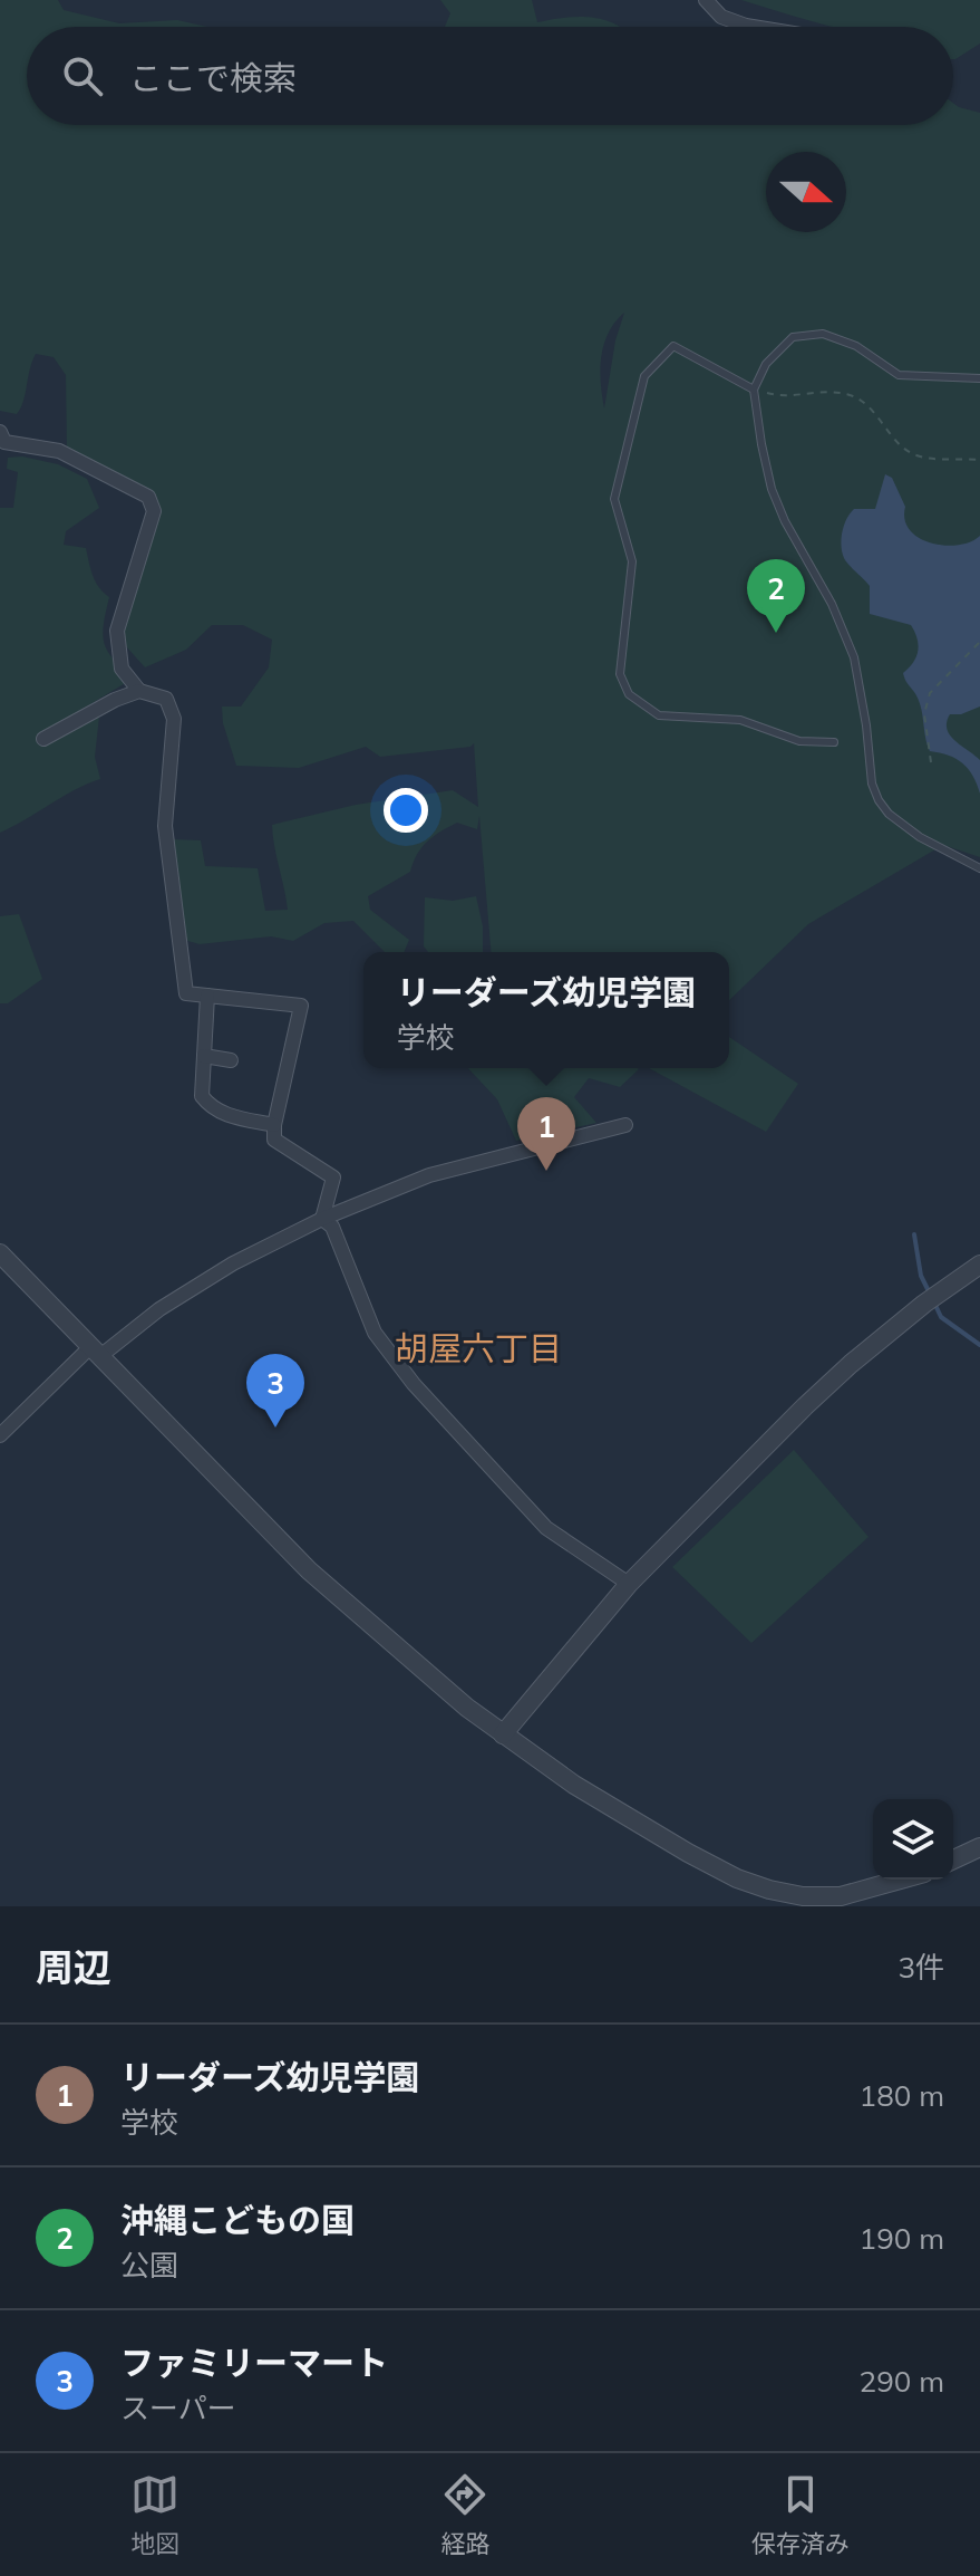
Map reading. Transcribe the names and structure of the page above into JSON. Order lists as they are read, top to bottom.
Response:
{
  "districts": ["胡屋六丁目"],
  "north": "right",
  "page": {
    "search": "ここで検索",
    "pins": ["2", "1", "3"],
    "popup": ["リーダーズ幼児学園", "学校"],
    "heading": ["周辺", "3件"],
    "list": [
      {
        "mark": "1",
        "name": "リーダーズ幼児学園",
        "note": "学校",
        "value": "180 m"
      },
      {
        "mark": "2",
        "name": "沖縄こどもの国",
        "note": "公園",
        "value": "190 m"
      },
      {
        "mark": "3",
        "name": "ファミリーマート",
        "note": "スーパー",
        "value": "290 m"
      }
    ],
    "nav": ["地図", "経路", "保存済み"]
  }
}
